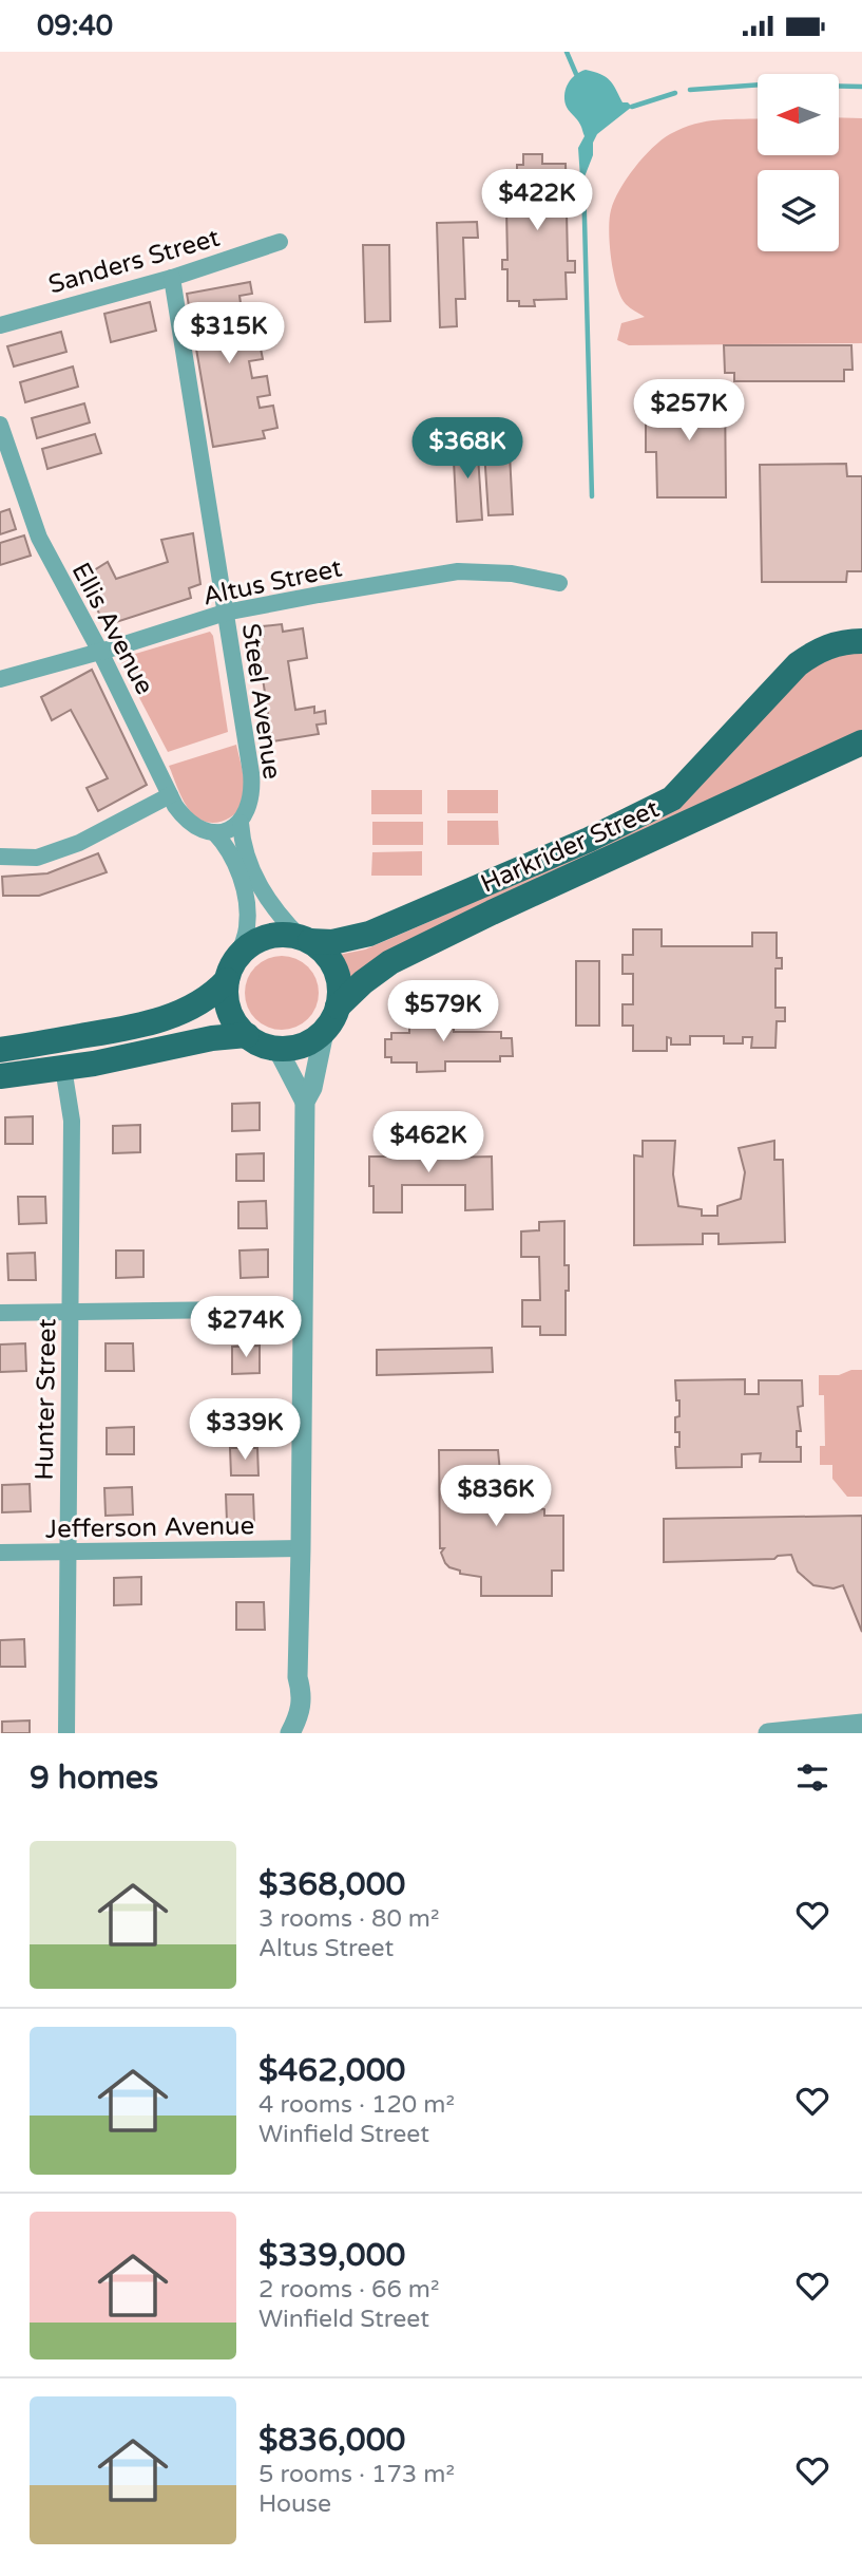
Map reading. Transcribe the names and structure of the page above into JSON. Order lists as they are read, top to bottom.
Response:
{
  "streets": {
    "main road": ["Harkrider Street"],
    "street": [
      "Sanders Street",
      "Altus Street",
      "Ellis Avenue",
      "Steel Avenue",
      "Hunter Street",
      "Jefferson Avenue"
    ]
  },
  "crossings": [
    ["Sanders Street", "Steel Avenue"],
    ["Altus Street", "Ellis Avenue"],
    ["Altus Street", "Steel Avenue"],
    ["Hunter Street", "Jefferson Avenue"]
  ],
  "north": "left",
  "page": {
    "status": "09:40",
    "price": [
      "$422K",
      "$315K",
      "$257K",
      "$368K",
      "$579K",
      "$462K",
      "$274K",
      "$339K",
      "$836K"
    ],
    "heading": "9 homes",
    "list": [
      {
        "name": "$368,000",
        "note": "3 rooms · 80 m² · Altus Street"
      },
      {
        "name": "$462,000",
        "note": "4 rooms · 120 m² · Winfield Street"
      },
      {
        "name": "$339,000",
        "note": "2 rooms · 66 m² · Winfield Street"
      },
      {
        "name": "$836,000",
        "note": "5 rooms · 173 m² · House"
      }
    ]
  }
}
